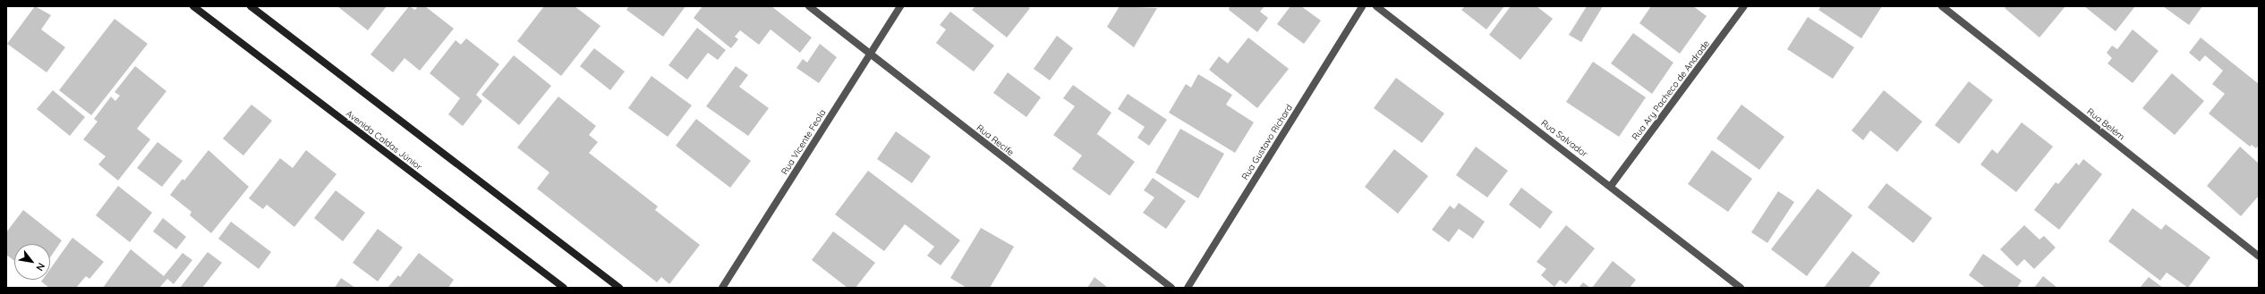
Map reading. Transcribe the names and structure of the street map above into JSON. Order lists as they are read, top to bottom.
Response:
{
  "streets": {
    "main road": ["Avenida Caldas Júnior"],
    "street": [
      "Rua Ary Pacheco de Andrade",
      "Rua Belém",
      "Rua Salvador",
      "Rua Recife",
      "Rua Vicente Feola",
      "Rua Gustavo Richard"
    ]
  },
  "crossings": [
    ["Rua Ary Pacheco de Andrade", "Rua Salvador"],
    ["Rua Recife", "Rua Vicente Feola"]
  ],
  "north": "bottom right"
}
